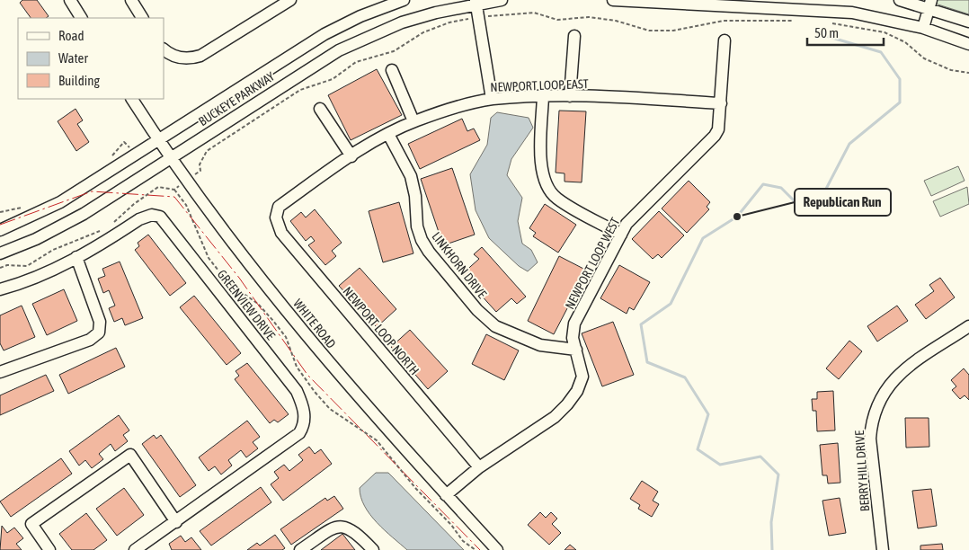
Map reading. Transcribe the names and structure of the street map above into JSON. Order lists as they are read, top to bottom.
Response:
{
  "streets": {
    "street": [
      "NEWPORT LOOP EAST",
      "BUCKEYE PARKWAY",
      "NEWPORT LOOP WEST",
      "LINKHORN DRIVE",
      "GREENVIEW DRIVE",
      "WHITE ROAD",
      "NEWPORT LOOP NORTH",
      "BERRY HILL DRIVE"
    ]
  },
  "crossings": [
    ["NEWPORT LOOP EAST", "NEWPORT LOOP WEST"],
    ["NEWPORT LOOP EAST", "LINKHORN DRIVE"],
    ["NEWPORT LOOP EAST", "NEWPORT LOOP NORTH"],
    ["BUCKEYE PARKWAY", "WHITE ROAD"],
    ["NEWPORT LOOP WEST", "LINKHORN DRIVE"],
    ["NEWPORT LOOP WEST", "WHITE ROAD"],
    ["NEWPORT LOOP WEST", "NEWPORT LOOP NORTH"]
  ],
  "places": ["Republican Run"],
  "legend": ["Road", "Water", "Building"],
  "scale_bar": "50 m"
}
